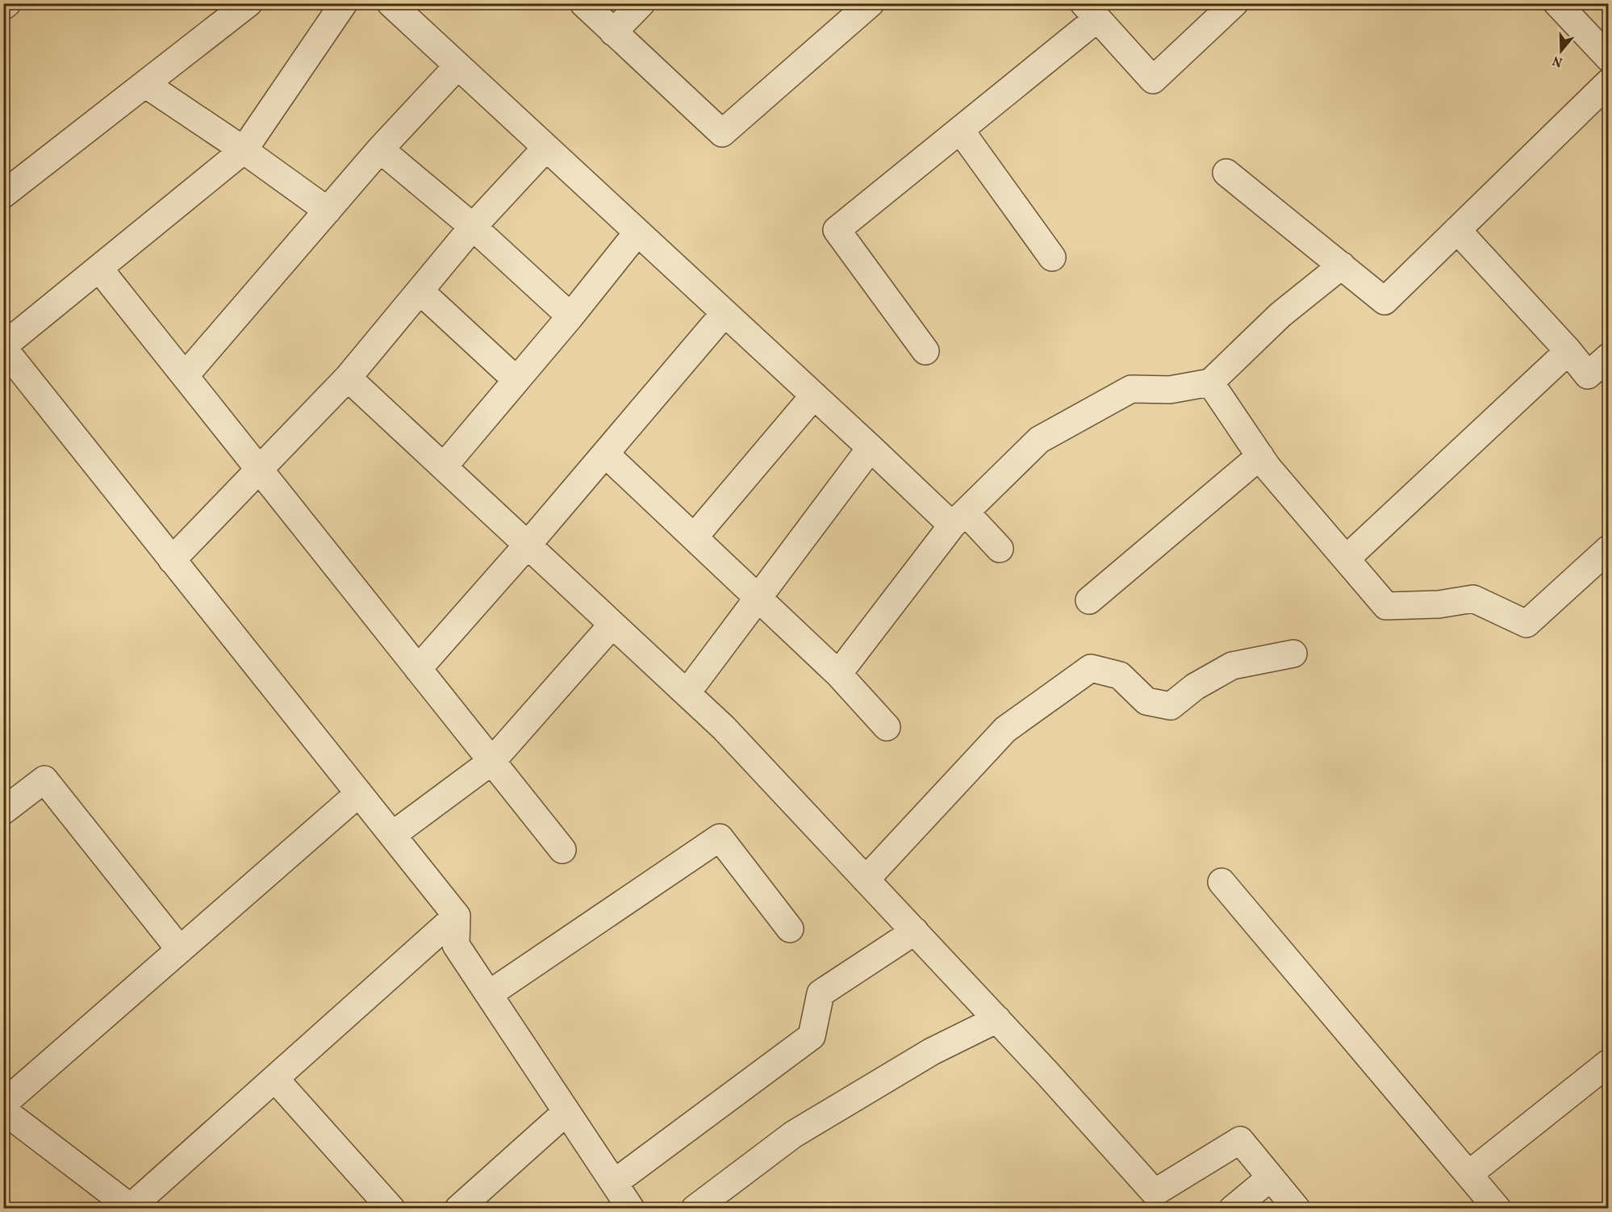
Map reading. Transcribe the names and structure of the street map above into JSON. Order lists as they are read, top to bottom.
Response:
{
  "north": "bottom"
}
